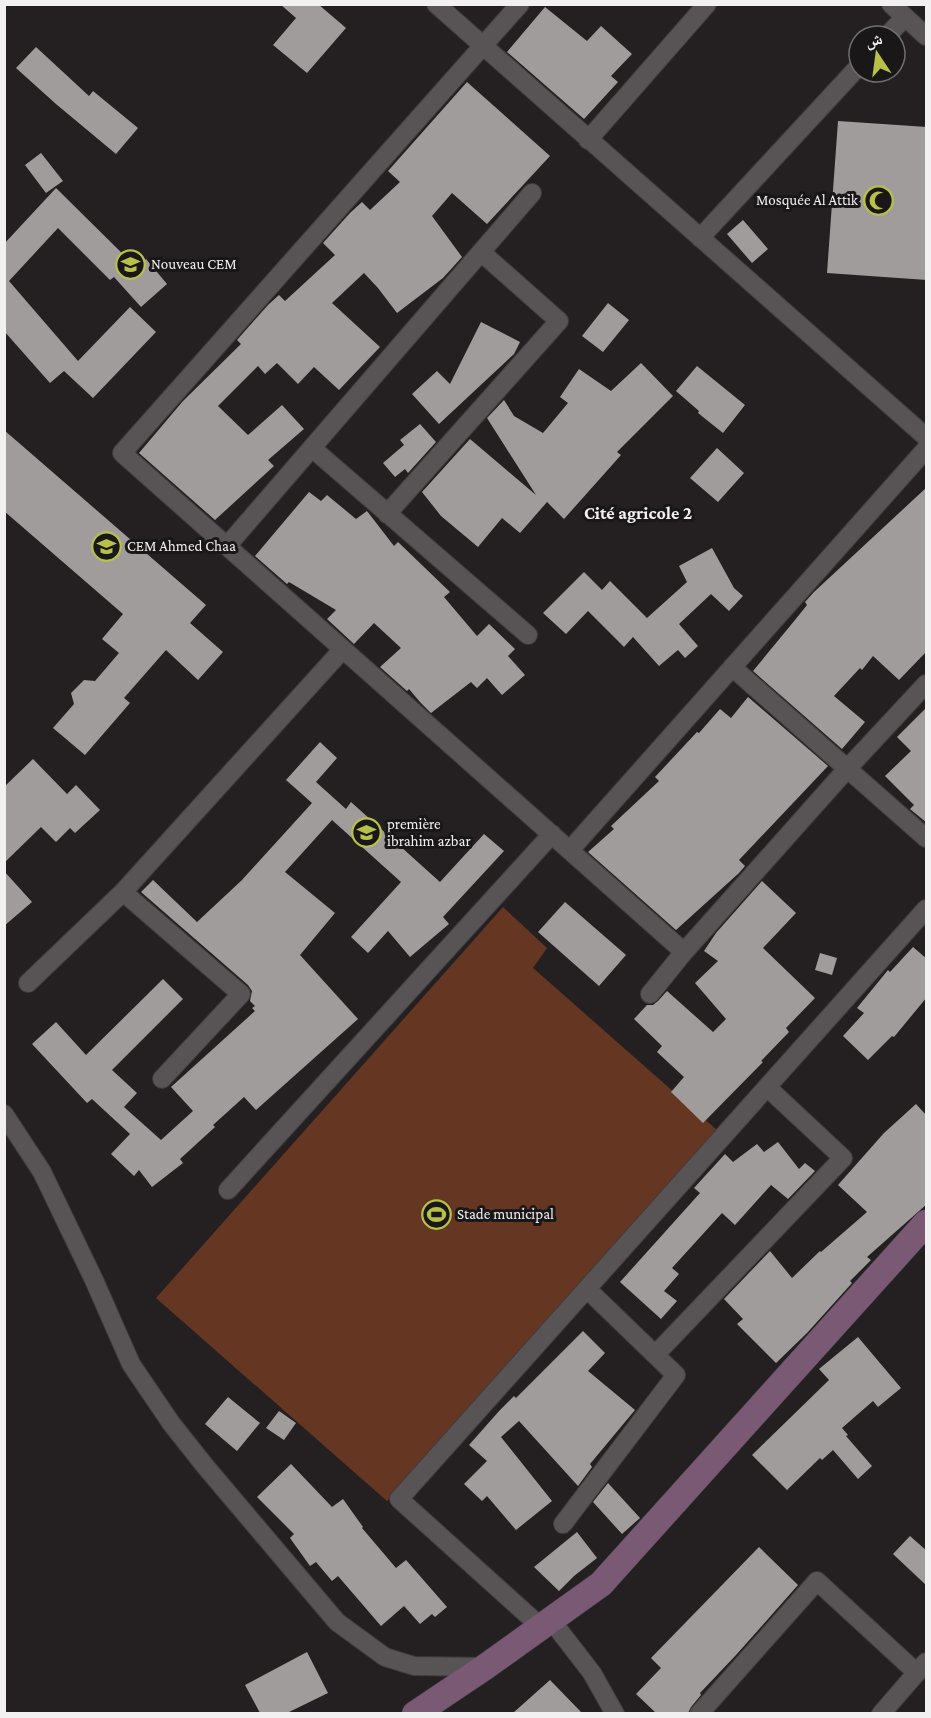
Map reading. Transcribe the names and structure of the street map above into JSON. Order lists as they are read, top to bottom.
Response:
{
  "districts": ["Cité agricole 2"],
  "places": {
    "mosque": ["Mosquée Al Attik"],
    "school or university": ["Nouveau CEM", "CEM Ahmed Chaa", "première ibrahim azbar"],
    "sports": ["Stade municipal"]
  },
  "north": "top"
}
